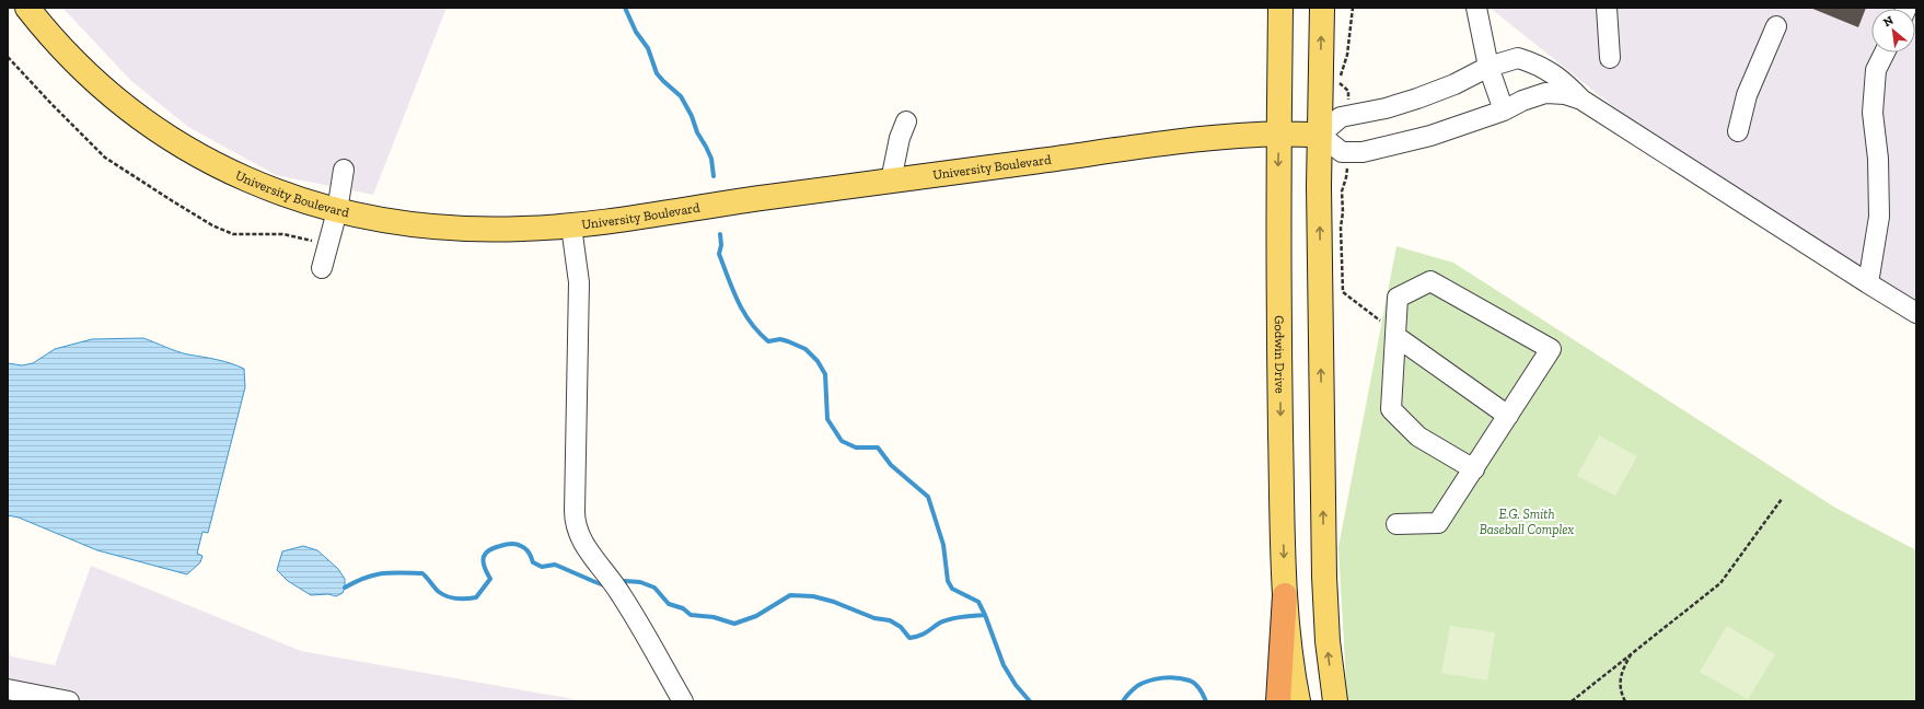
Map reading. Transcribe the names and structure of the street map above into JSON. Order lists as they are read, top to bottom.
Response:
{
  "streets": {
    "main road": ["University Boulevard", "Godwin Drive"]
  },
  "crossings": [
    ["University Boulevard", "Godwin Drive"]
  ],
  "parks": ["E.G. Smith Baseball Complex"],
  "north": "top left"
}
